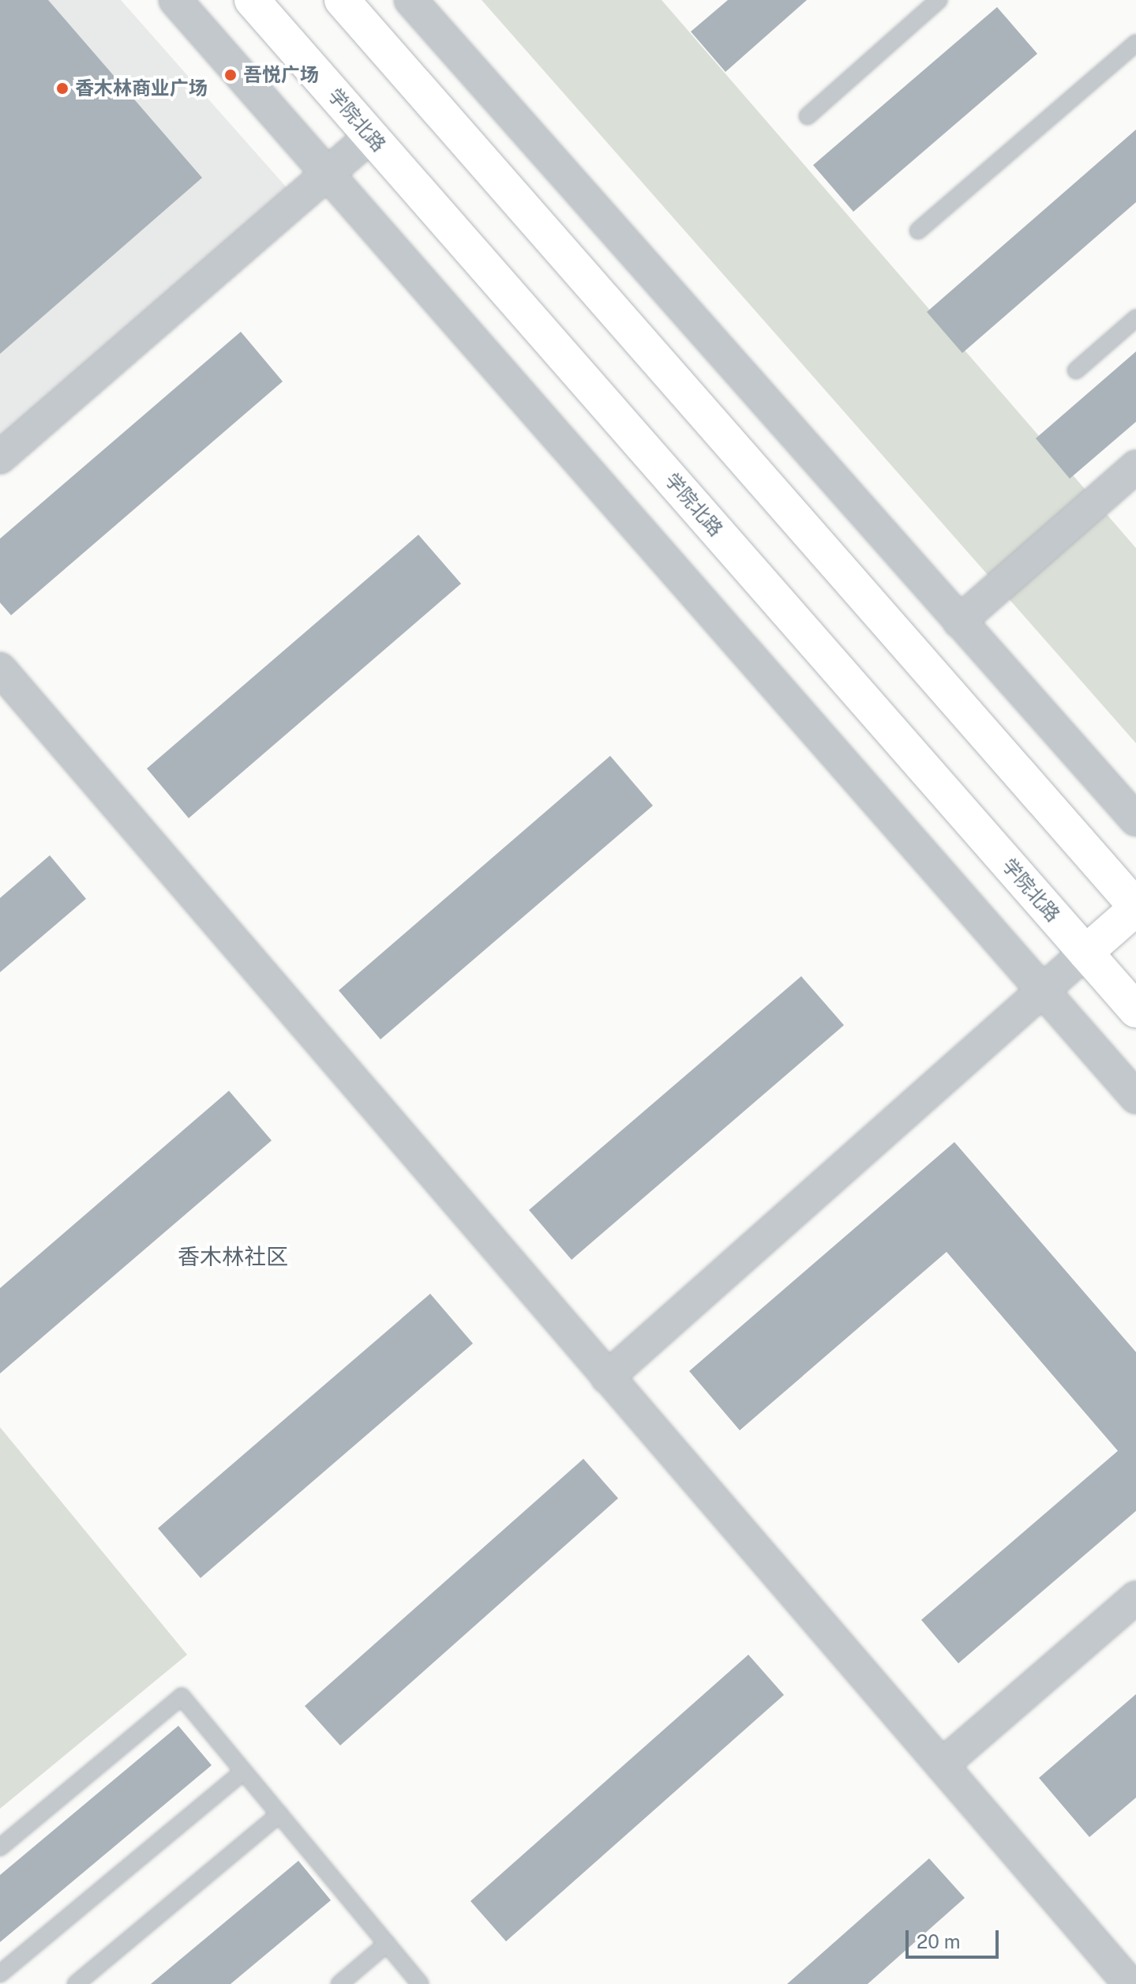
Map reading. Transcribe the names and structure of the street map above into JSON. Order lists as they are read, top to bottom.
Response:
{
  "streets": {
    "main road": ["学院北路"]
  },
  "districts": ["香木林社区"],
  "places": ["吾悦广场", "香木林商业广场"],
  "scale_bar": "20 m"
}
